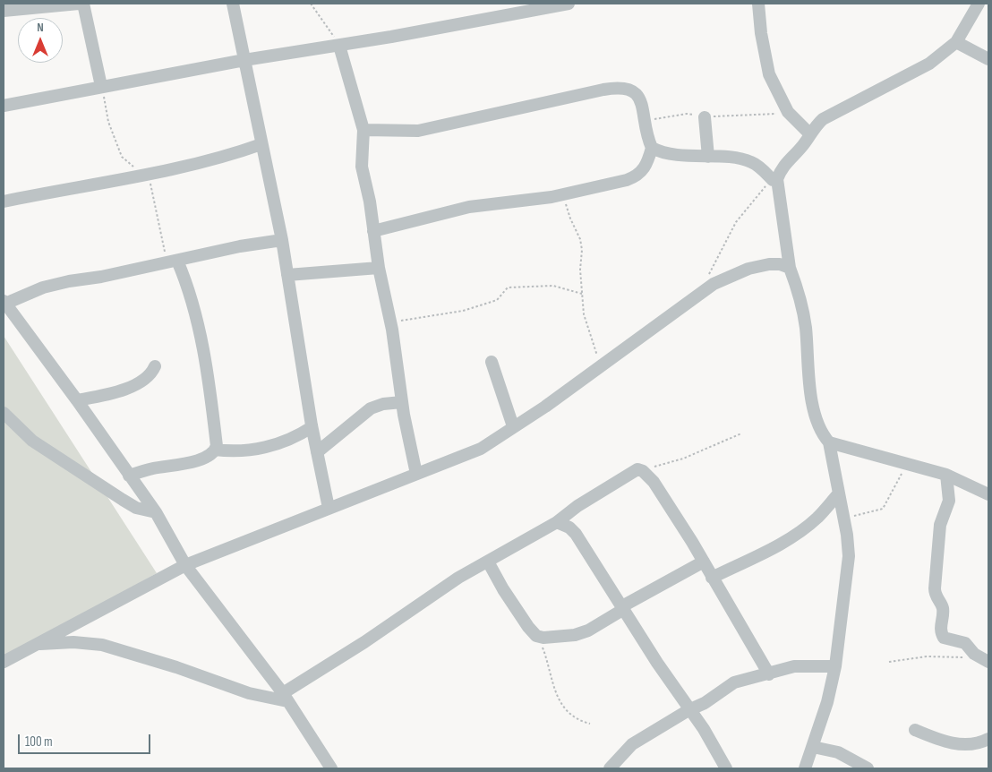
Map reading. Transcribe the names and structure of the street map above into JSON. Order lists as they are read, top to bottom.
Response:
{
  "scale_bar": "100 m",
  "north": "top"
}
